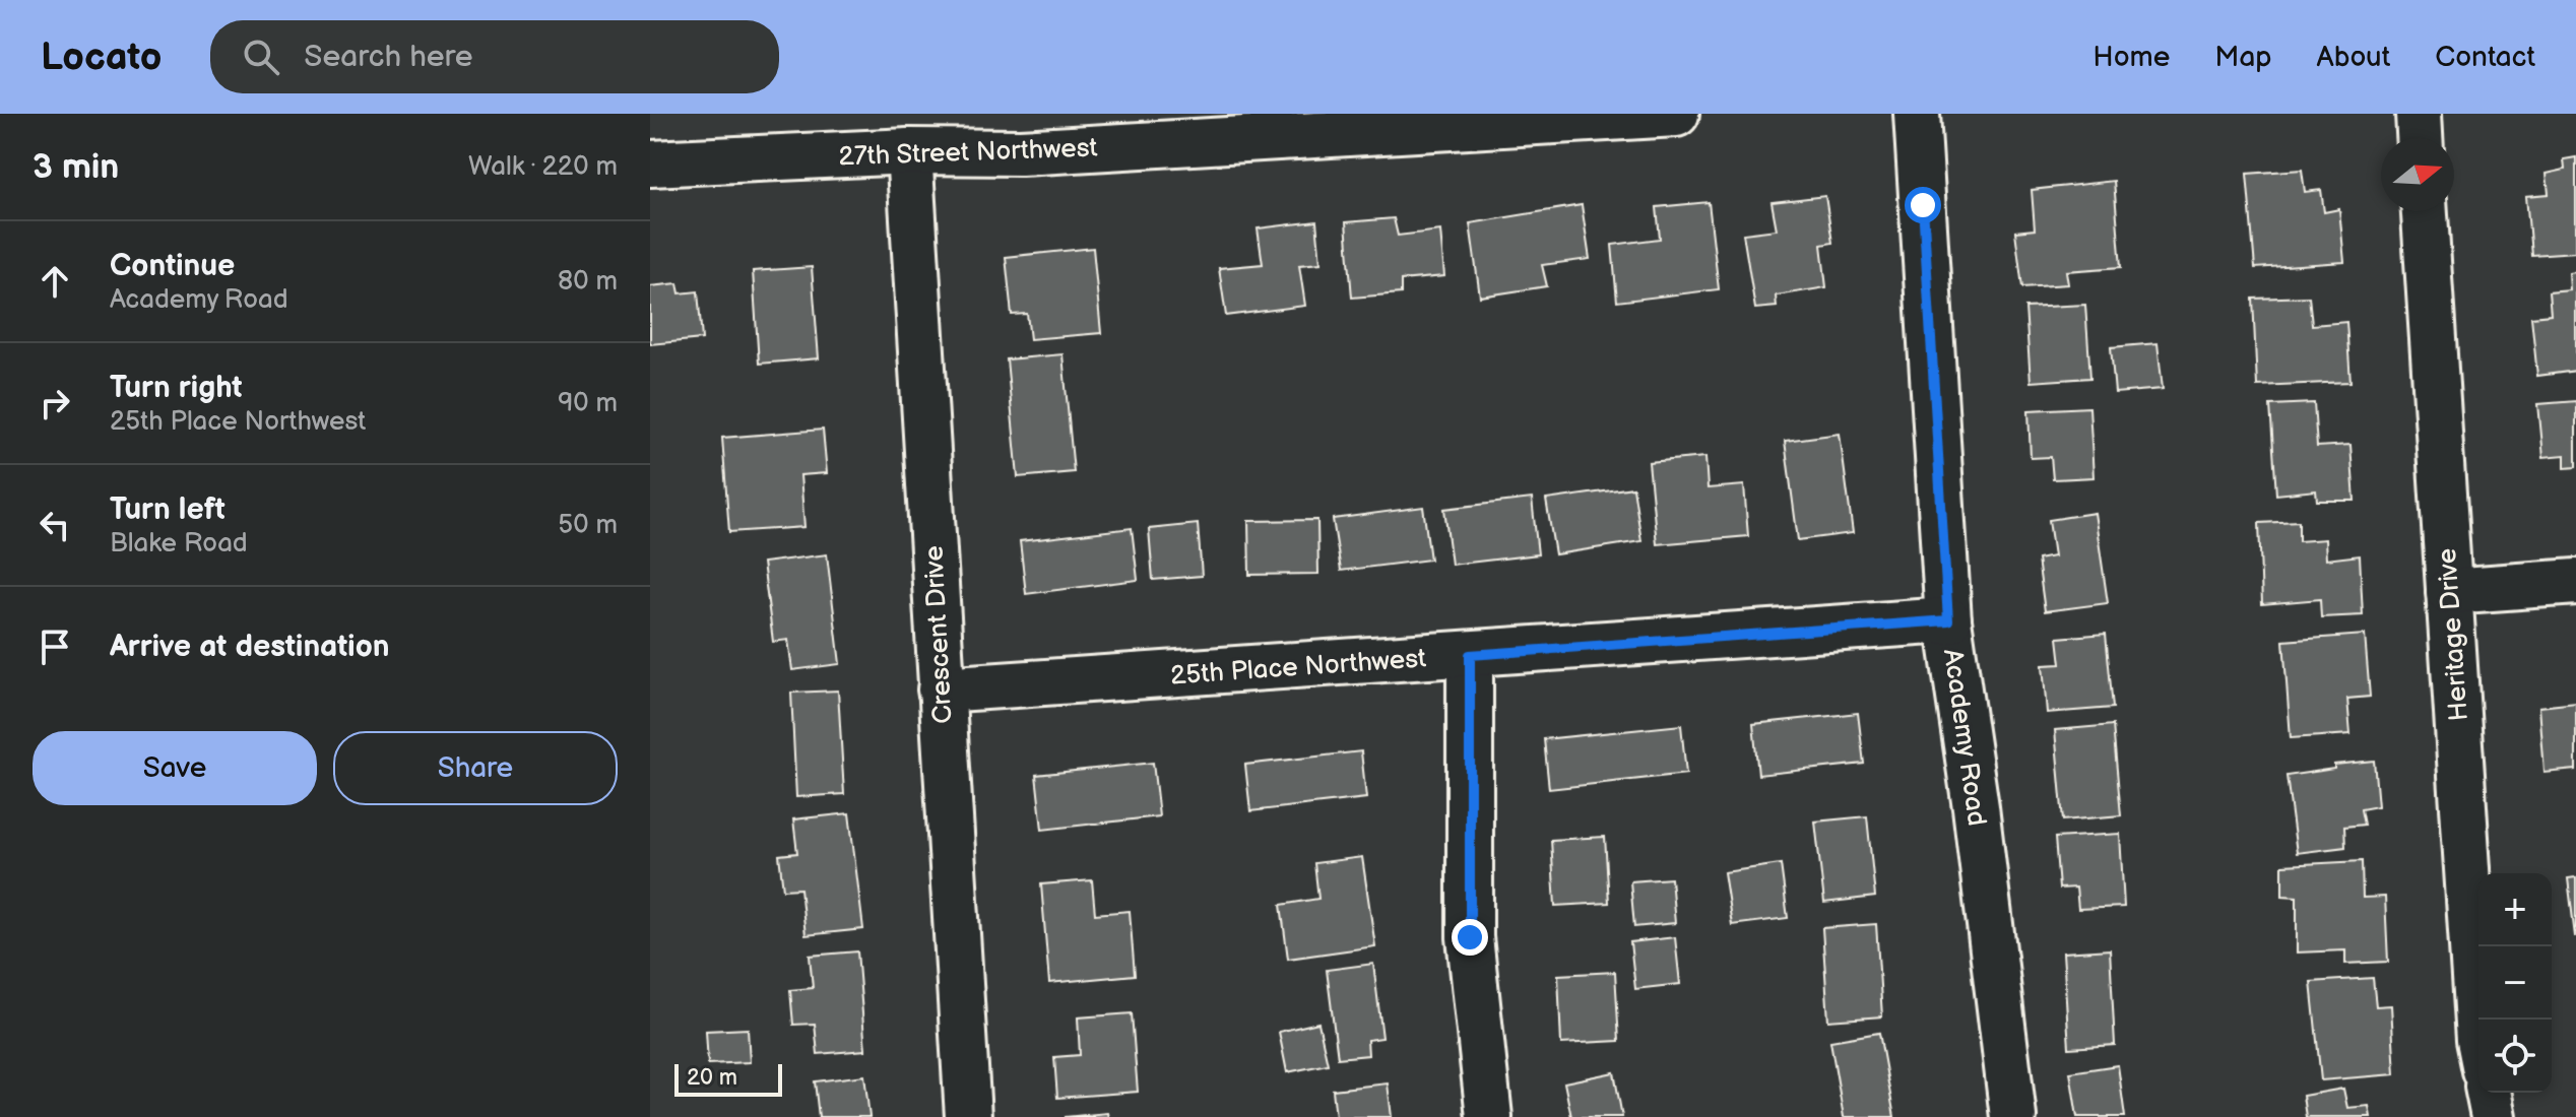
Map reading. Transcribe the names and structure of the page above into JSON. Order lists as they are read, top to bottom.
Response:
{
  "streets": {
    "street": [
      "27th Street Northwest",
      "Crescent Drive",
      "Heritage Drive",
      "25th Place Northwest",
      "Academy Road"
    ]
  },
  "crossings": [
    ["27th Street Northwest", "Crescent Drive"],
    ["Crescent Drive", "25th Place Northwest"],
    ["25th Place Northwest", "Academy Road"]
  ],
  "scale_bar": "20 m",
  "north": "right",
  "page": {
    "header": "Locato",
    "search": "Search here",
    "nav": [
      "Home",
      "Map",
      "About",
      "Contact"
    ],
    "heading": ["3 min", "Walk · 220 m"],
    "list": [
      ["Continue", "Academy Road", "80 m"],
      ["Turn right", "25th Place Northwest", "90 m"],
      ["Turn left", "Blake Road", "50 m"],
      "Arrive at destination"
    ],
    "buttons": ["Save", "Share"],
    "map_buttons": ["+", "−"],
    "scale": "20 m"
  }
}
